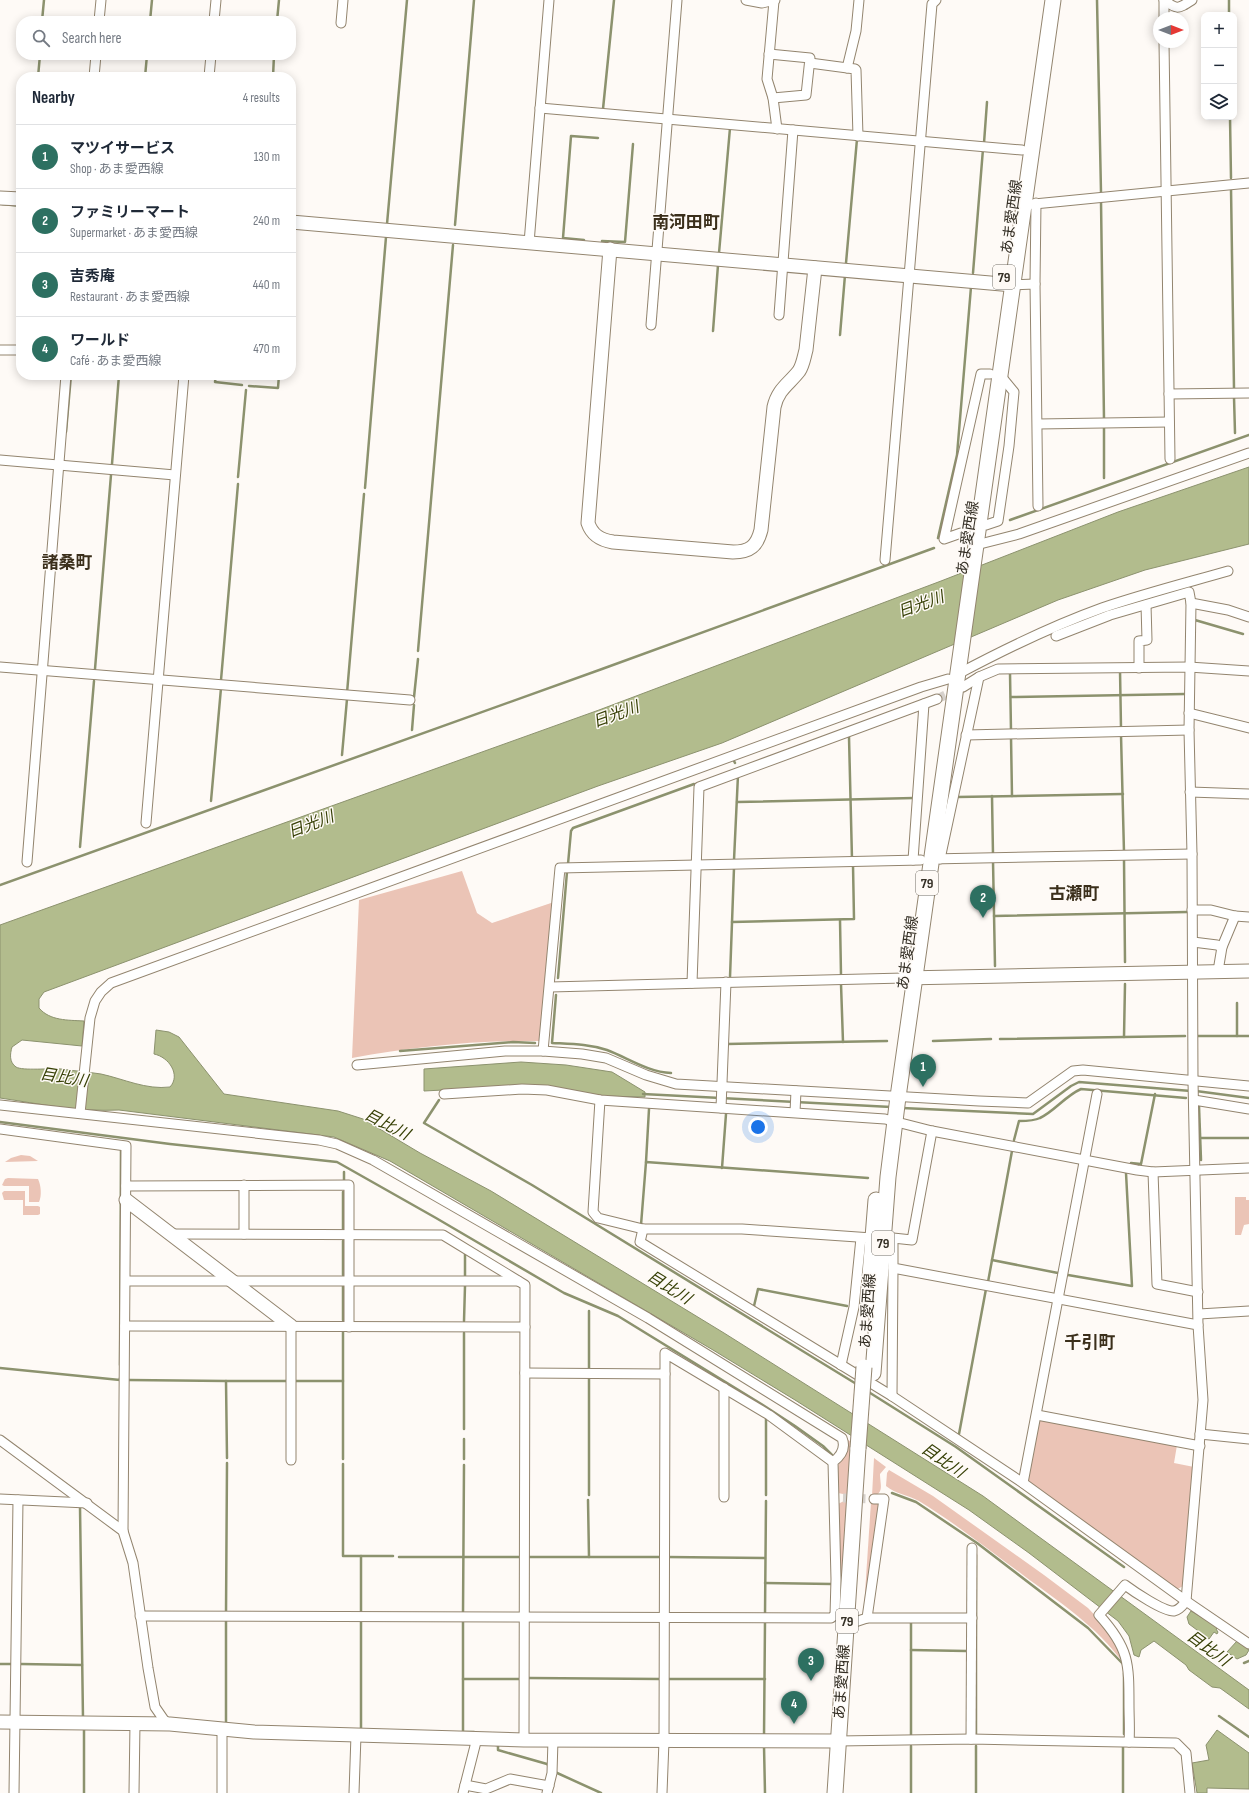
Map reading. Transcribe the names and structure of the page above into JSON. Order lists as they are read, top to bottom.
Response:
{
  "streets": {
    "main road": ["あま愛西線", "79"]
  },
  "districts": [
    "南河田町",
    "諸桑町",
    "古瀬町",
    "千引町"
  ],
  "water": ["日光川", "目比川"],
  "north": "right",
  "page": {
    "map_buttons": ["+", "−"],
    "search": "Search here",
    "heading": ["Nearby", "4 results"],
    "list": [
      {
        "mark": "1",
        "name": "マツイサービス",
        "note": "Shop · あま愛西線",
        "value": "130 m"
      },
      {
        "mark": "2",
        "name": "ファミリーマート",
        "note": "Supermarket · あま愛西線",
        "value": "240 m"
      },
      {
        "mark": "3",
        "name": "吉秀庵",
        "note": "Restaurant · あま愛西線",
        "value": "440 m"
      },
      {
        "mark": "4",
        "name": "ワールド",
        "note": "Café · あま愛西線",
        "value": "470 m"
      }
    ],
    "pins": [
      "2",
      "1",
      "3",
      "4"
    ]
  }
}
